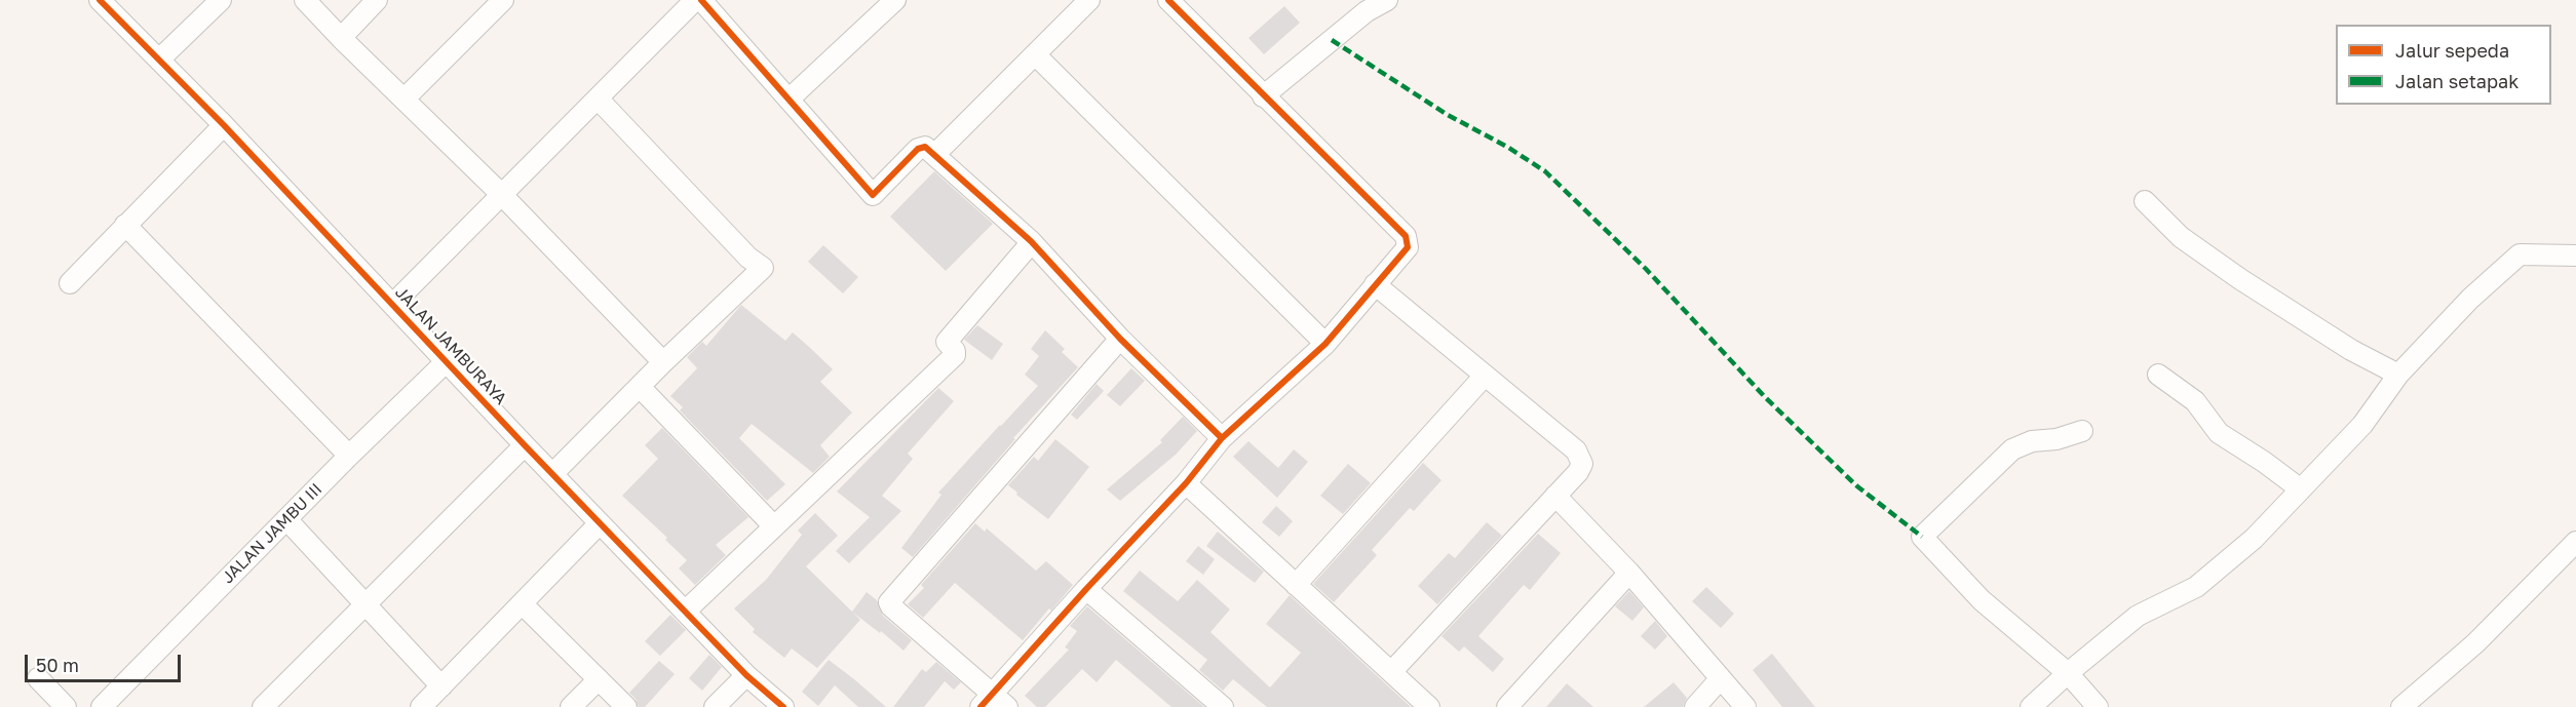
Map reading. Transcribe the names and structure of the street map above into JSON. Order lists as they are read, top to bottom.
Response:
{
  "streets": {
    "street": ["JALAN JAMBURAYA", "JALAN JAMBU III"]
  },
  "crossings": [
    ["JALAN JAMBURAYA", "JALAN JAMBU III"]
  ],
  "legend": ["Jalur sepeda", "Jalan setapak"],
  "scale_bar": "50 m"
}
